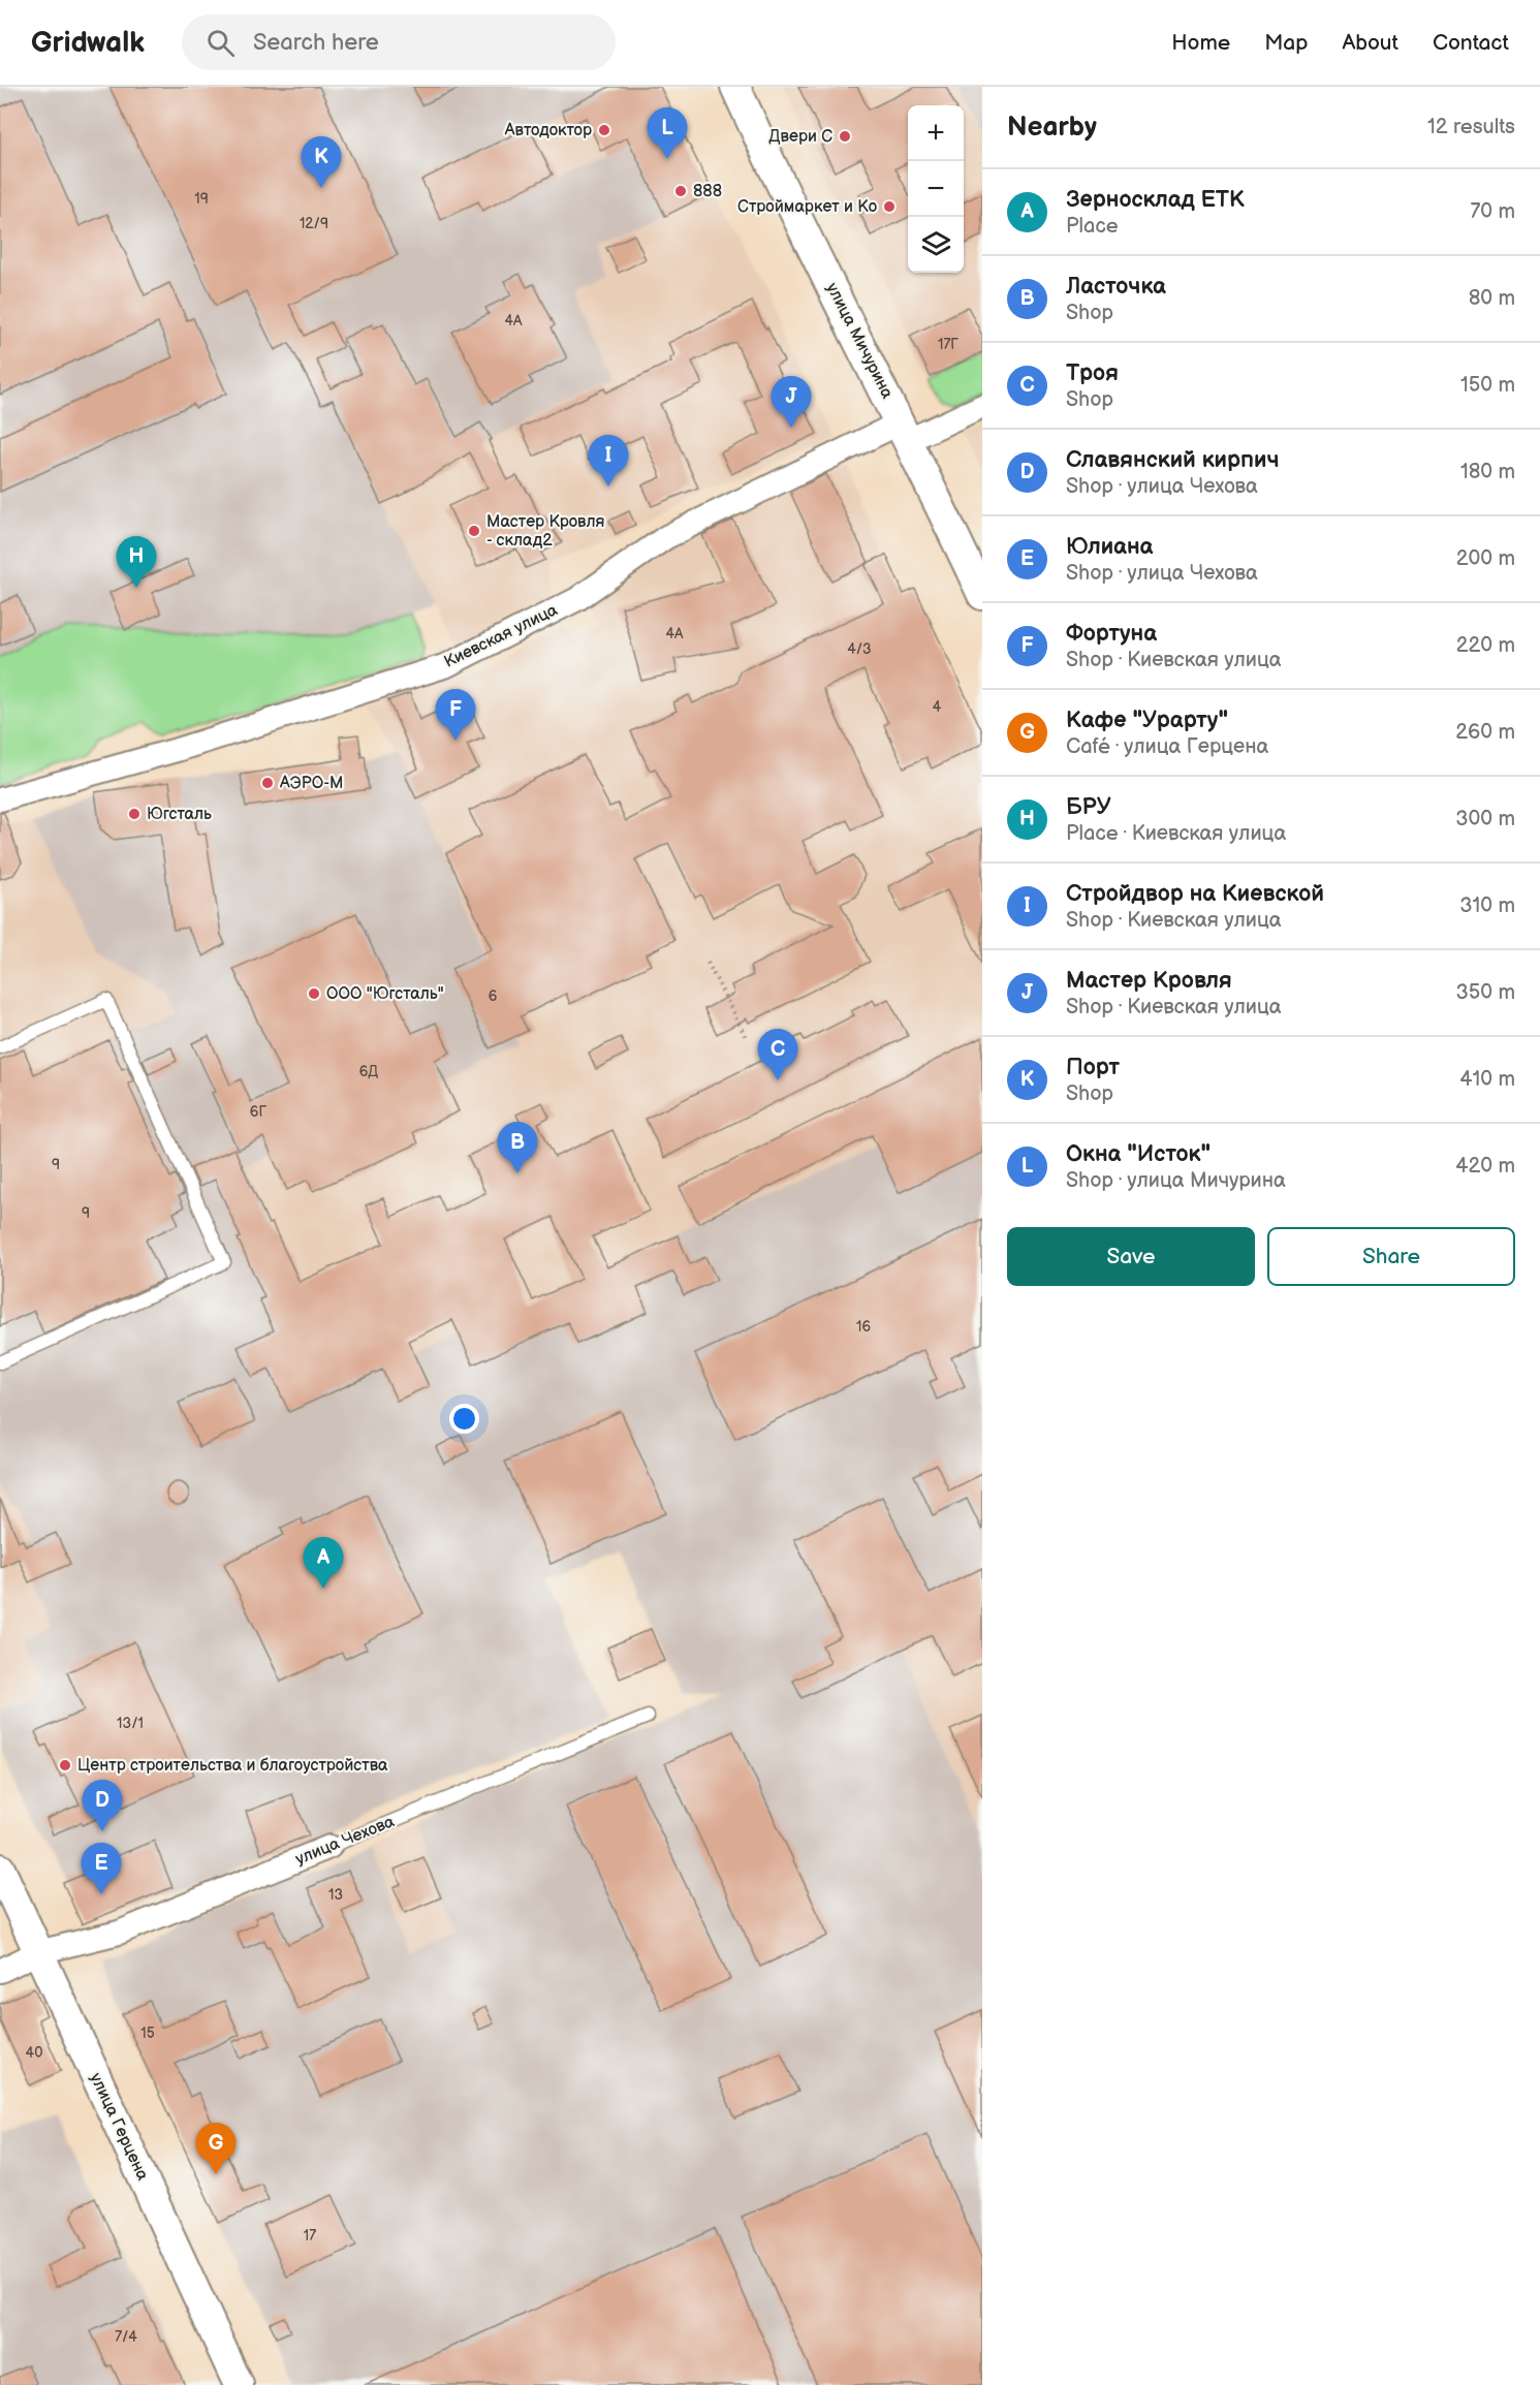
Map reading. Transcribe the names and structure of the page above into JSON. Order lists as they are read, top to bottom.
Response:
{
  "streets": {
    "street": [
      "улица Мичурина",
      "Киевская улица",
      "улица Чехова",
      "улица Герцена"
    ]
  },
  "crossings": [
    ["улица Мичурина", "Киевская улица"],
    ["улица Чехова", "улица Герцена"]
  ],
  "places": [
    "Автодоктор",
    "Двери С",
    "888",
    "Строймаркет и Ко",
    "Мастер Кровля - склад2",
    "АЭРО-М",
    "Югсталь",
    "ООО \"Югсталь\"",
    "Центр строительства и благоустройства"
  ],
  "house_numbers": [
    "19",
    "12/9",
    "4А",
    "17Г",
    "4А",
    "4/3",
    "4",
    "6",
    "6Д",
    "6Г",
    "9",
    "9",
    "16",
    "13/1",
    "13",
    "15",
    "40",
    "17",
    "7/4"
  ],
  "page": {
    "header": "Gridwalk",
    "search": "Search here",
    "nav": [
      "Home",
      "Map",
      "About",
      "Contact"
    ],
    "heading": ["Nearby", "12 results"],
    "map_buttons": ["+", "−"],
    "pins": [
      "L",
      "K",
      "J",
      "I",
      "H",
      "F",
      "C",
      "B",
      "A",
      "D",
      "E",
      "G"
    ],
    "list": [
      {
        "mark": "A",
        "name": "Зерносклад ЕТК",
        "note": "Place",
        "value": "70 m"
      },
      {
        "mark": "B",
        "name": "Ласточка",
        "note": "Shop",
        "value": "80 m"
      },
      {
        "mark": "C",
        "name": "Троя",
        "note": "Shop",
        "value": "150 m"
      },
      {
        "mark": "D",
        "name": "Славянский кирпич",
        "note": "Shop · улица Чехова",
        "value": "180 m"
      },
      {
        "mark": "E",
        "name": "Юлиана",
        "note": "Shop · улица Чехова",
        "value": "200 m"
      },
      {
        "mark": "F",
        "name": "Фортуна",
        "note": "Shop · Киевская улица",
        "value": "220 m"
      },
      {
        "mark": "G",
        "name": "Кафе \"Урарту\"",
        "note": "Café · улица Герцена",
        "value": "260 m"
      },
      {
        "mark": "H",
        "name": "БРУ",
        "note": "Place · Киевская улица",
        "value": "300 m"
      },
      {
        "mark": "I",
        "name": "Стройдвор на Киевской",
        "note": "Shop · Киевская улица",
        "value": "310 m"
      },
      {
        "mark": "J",
        "name": "Мастер Кровля",
        "note": "Shop · Киевская улица",
        "value": "350 m"
      },
      {
        "mark": "K",
        "name": "Порт",
        "note": "Shop",
        "value": "410 m"
      },
      {
        "mark": "L",
        "name": "Окна \"Исток\"",
        "note": "Shop · улица Мичурина",
        "value": "420 m"
      }
    ],
    "buttons": ["Save", "Share"]
  }
}
